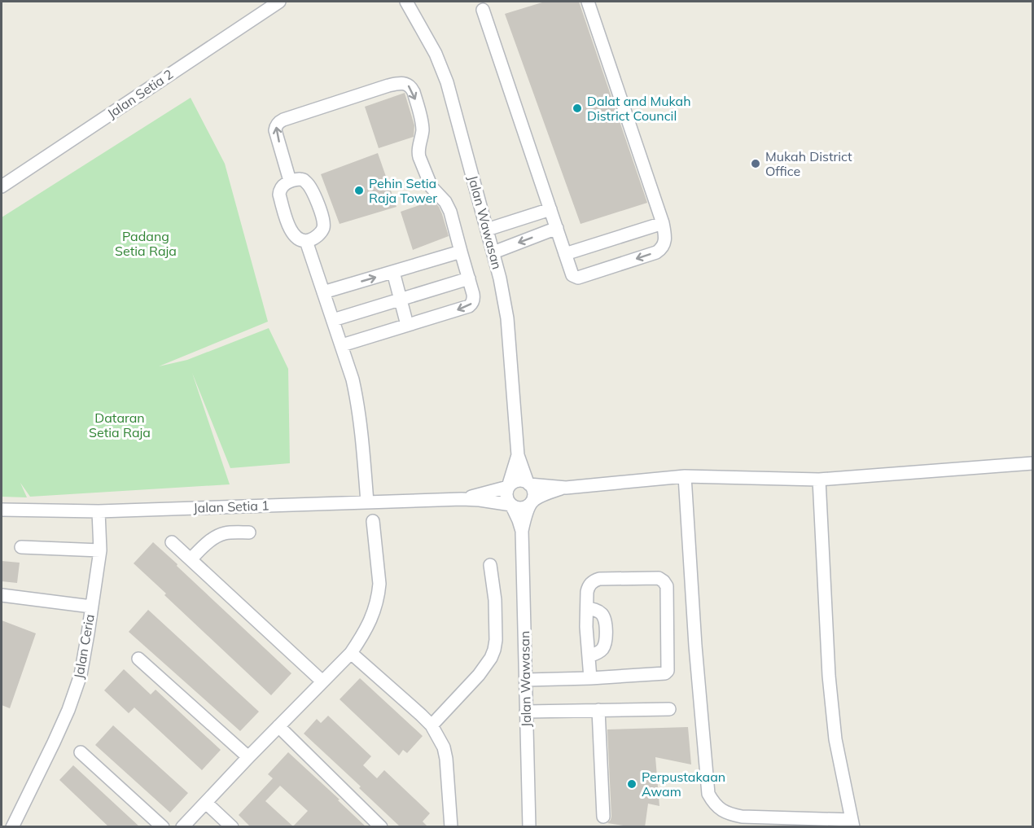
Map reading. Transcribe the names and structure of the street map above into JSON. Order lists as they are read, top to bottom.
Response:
{
  "streets": {
    "street": [
      "Jalan Setia 2",
      "Jalan Wawasan",
      "Jalan Setia 1",
      "Jalan Ceria"
    ]
  },
  "crossings": [
    ["Jalan Wawasan", "Jalan Setia 1"],
    ["Jalan Setia 1", "Jalan Ceria"]
  ],
  "parks": ["Padang Setia Raja", "Dataran Setia Raja"],
  "places": [
    "Dalat and Mukah District Council",
    "Mukah District Office",
    "Pehin Setia Raja Tower",
    "Perpustakaan Awam"
  ]
}
